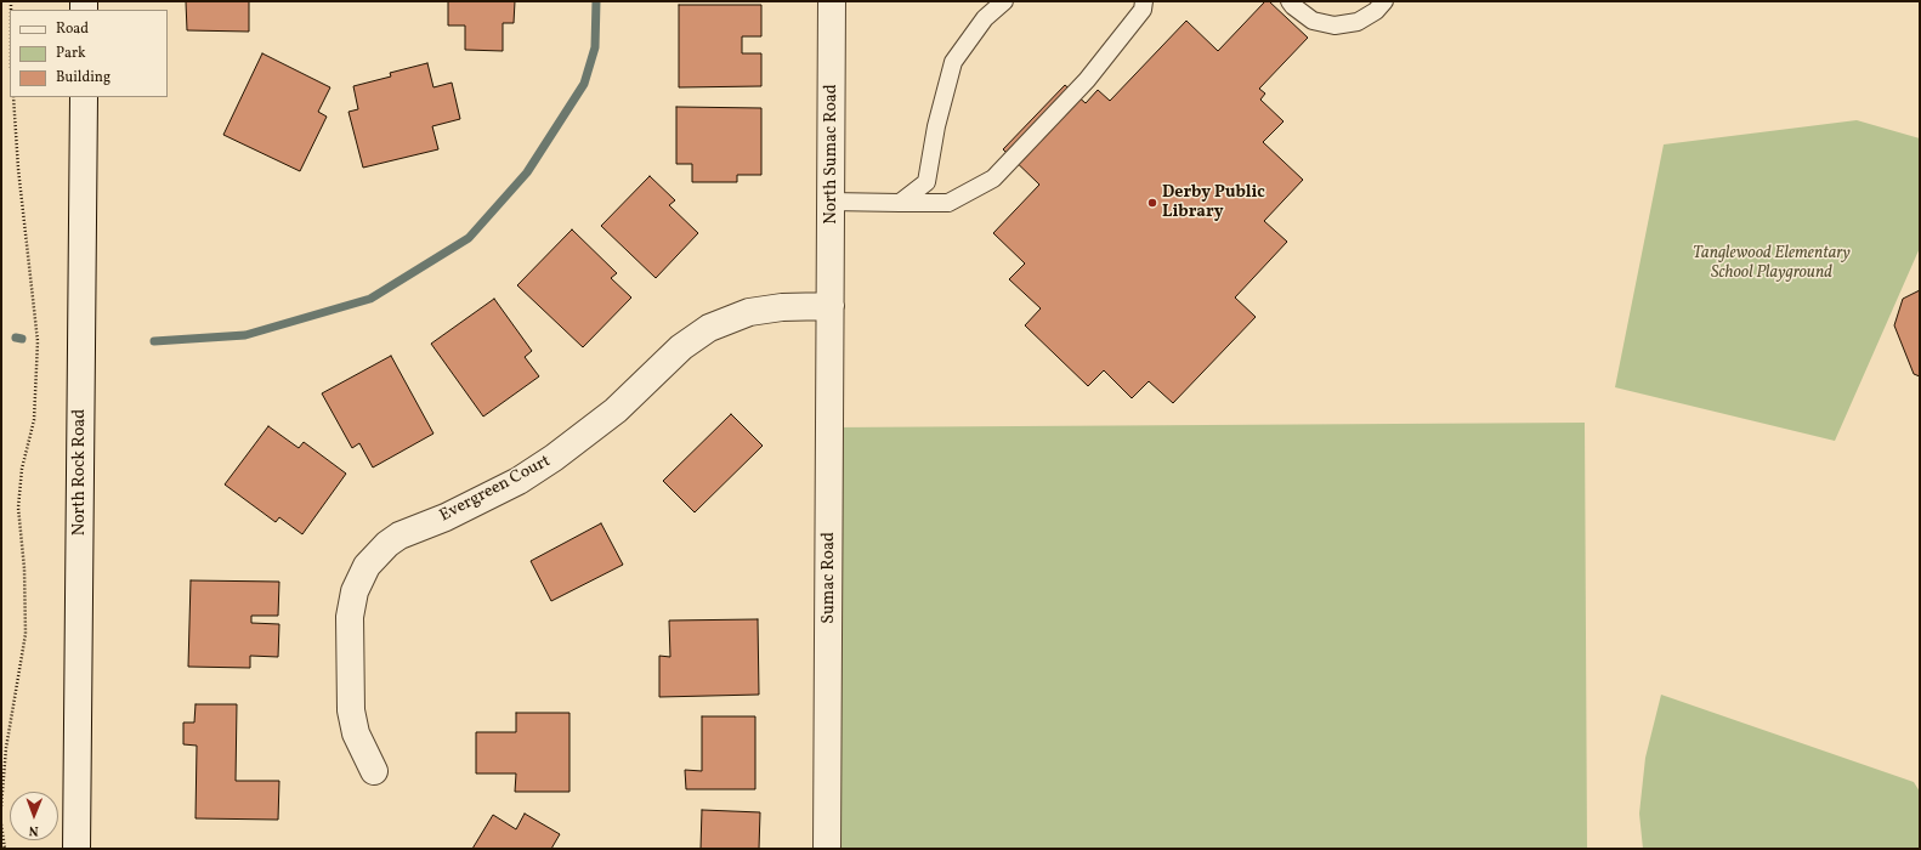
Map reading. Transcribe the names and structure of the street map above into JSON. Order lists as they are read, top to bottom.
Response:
{
  "streets": {
    "street": [
      "North Sumac Road",
      "North Rock Road",
      "Evergreen Court",
      "Sumac Road"
    ]
  },
  "crossings": [
    ["North Sumac Road", "Evergreen Court"],
    ["North Sumac Road", "Sumac Road"],
    ["Evergreen Court", "Sumac Road"]
  ],
  "parks": ["Tanglewood Elementary School Playground"],
  "places": ["Derby Public Library"],
  "legend": ["Road", "Park", "Building"],
  "north": "bottom"
}
